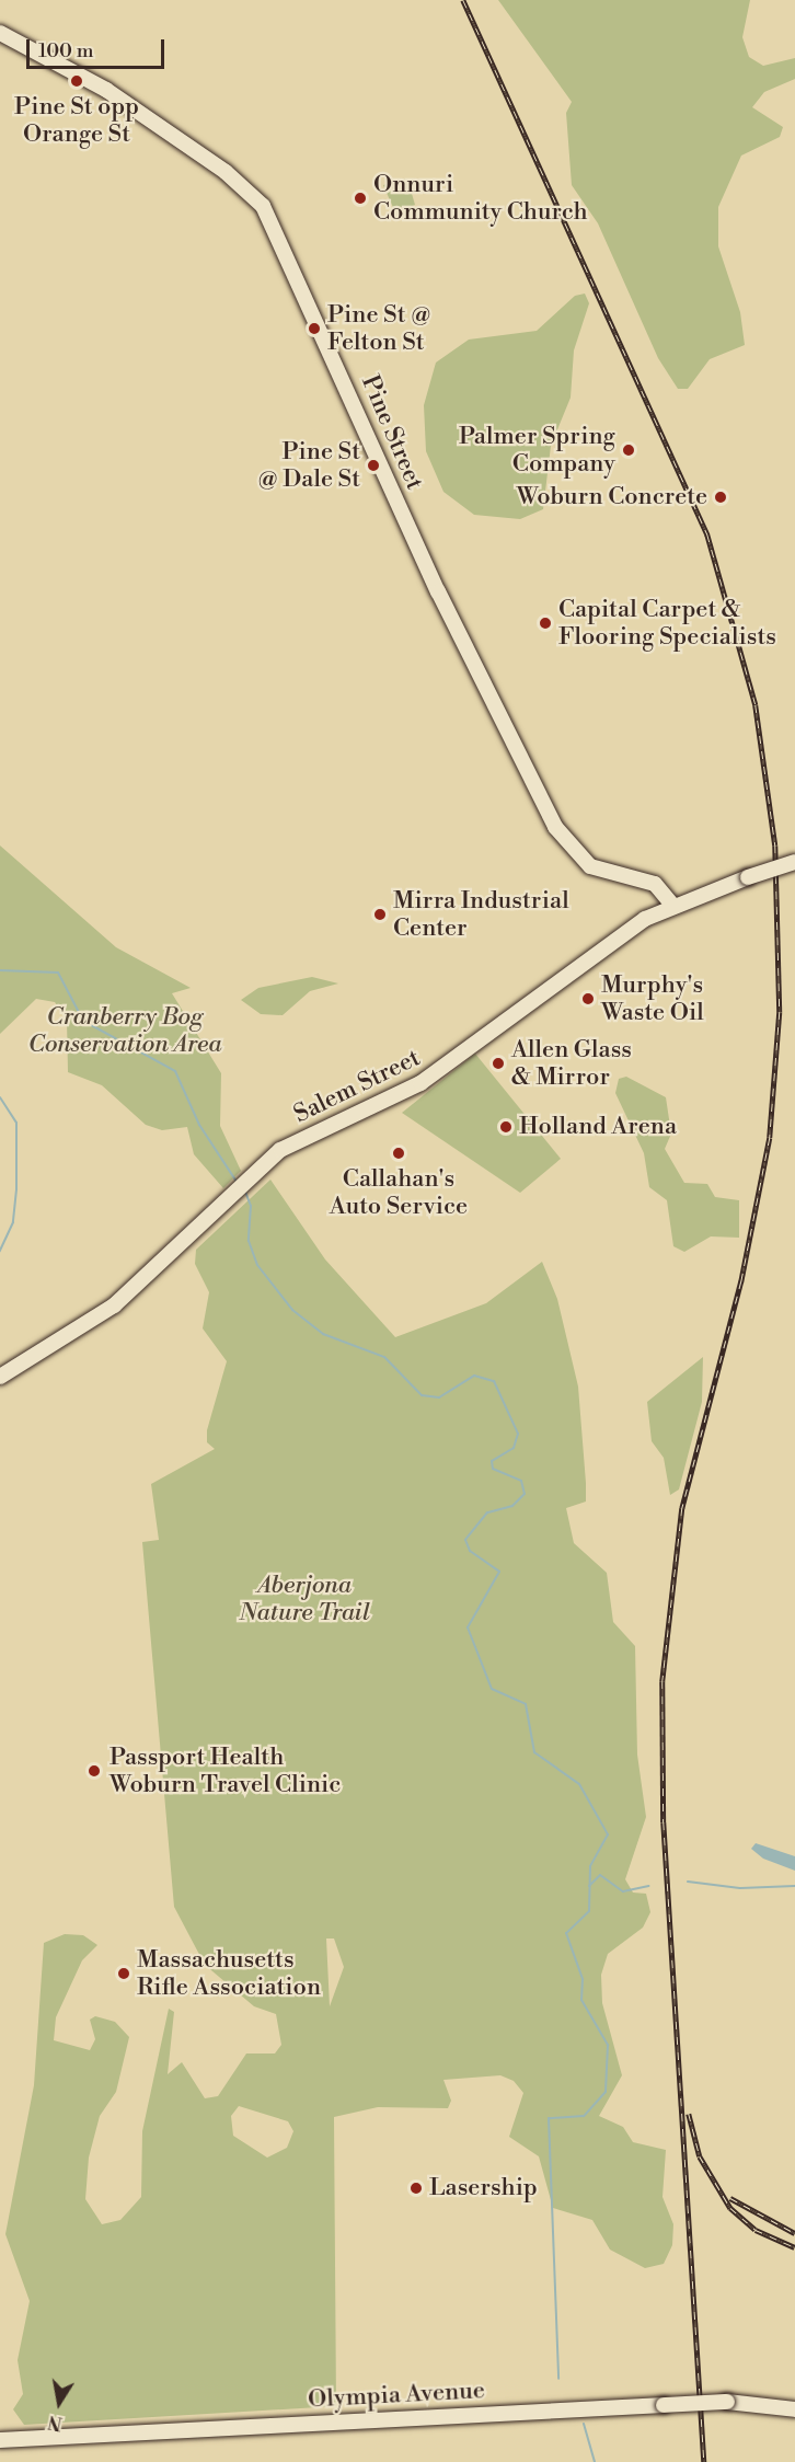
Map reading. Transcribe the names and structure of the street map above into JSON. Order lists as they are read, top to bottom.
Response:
{
  "streets": {
    "street": ["Pine Street", "Salem Street", "Olympia Avenue"]
  },
  "crossings": [
    ["Pine Street", "Salem Street"]
  ],
  "parks": ["Cranberry Bog Conservation Area", "Aberjona Nature Trail"],
  "places": [
    "Pine St opp Orange St",
    "Onnuri Community Church",
    "Pine St @ Felton St",
    "Palmer Spring Company",
    "Pine St @ Dale St",
    "Woburn Concrete",
    "Capital Carpet & Flooring Specialists",
    "Mirra Industrial Center",
    "Murphy's Waste Oil",
    "Allen Glass & Mirror",
    "Holland Arena",
    "Callahan's Auto Service",
    "Passport Health Woburn Travel Clinic",
    "Massachusetts Rifle Association",
    "Lasership"
  ],
  "scale_bar": "100 m",
  "north": "bottom"
}
